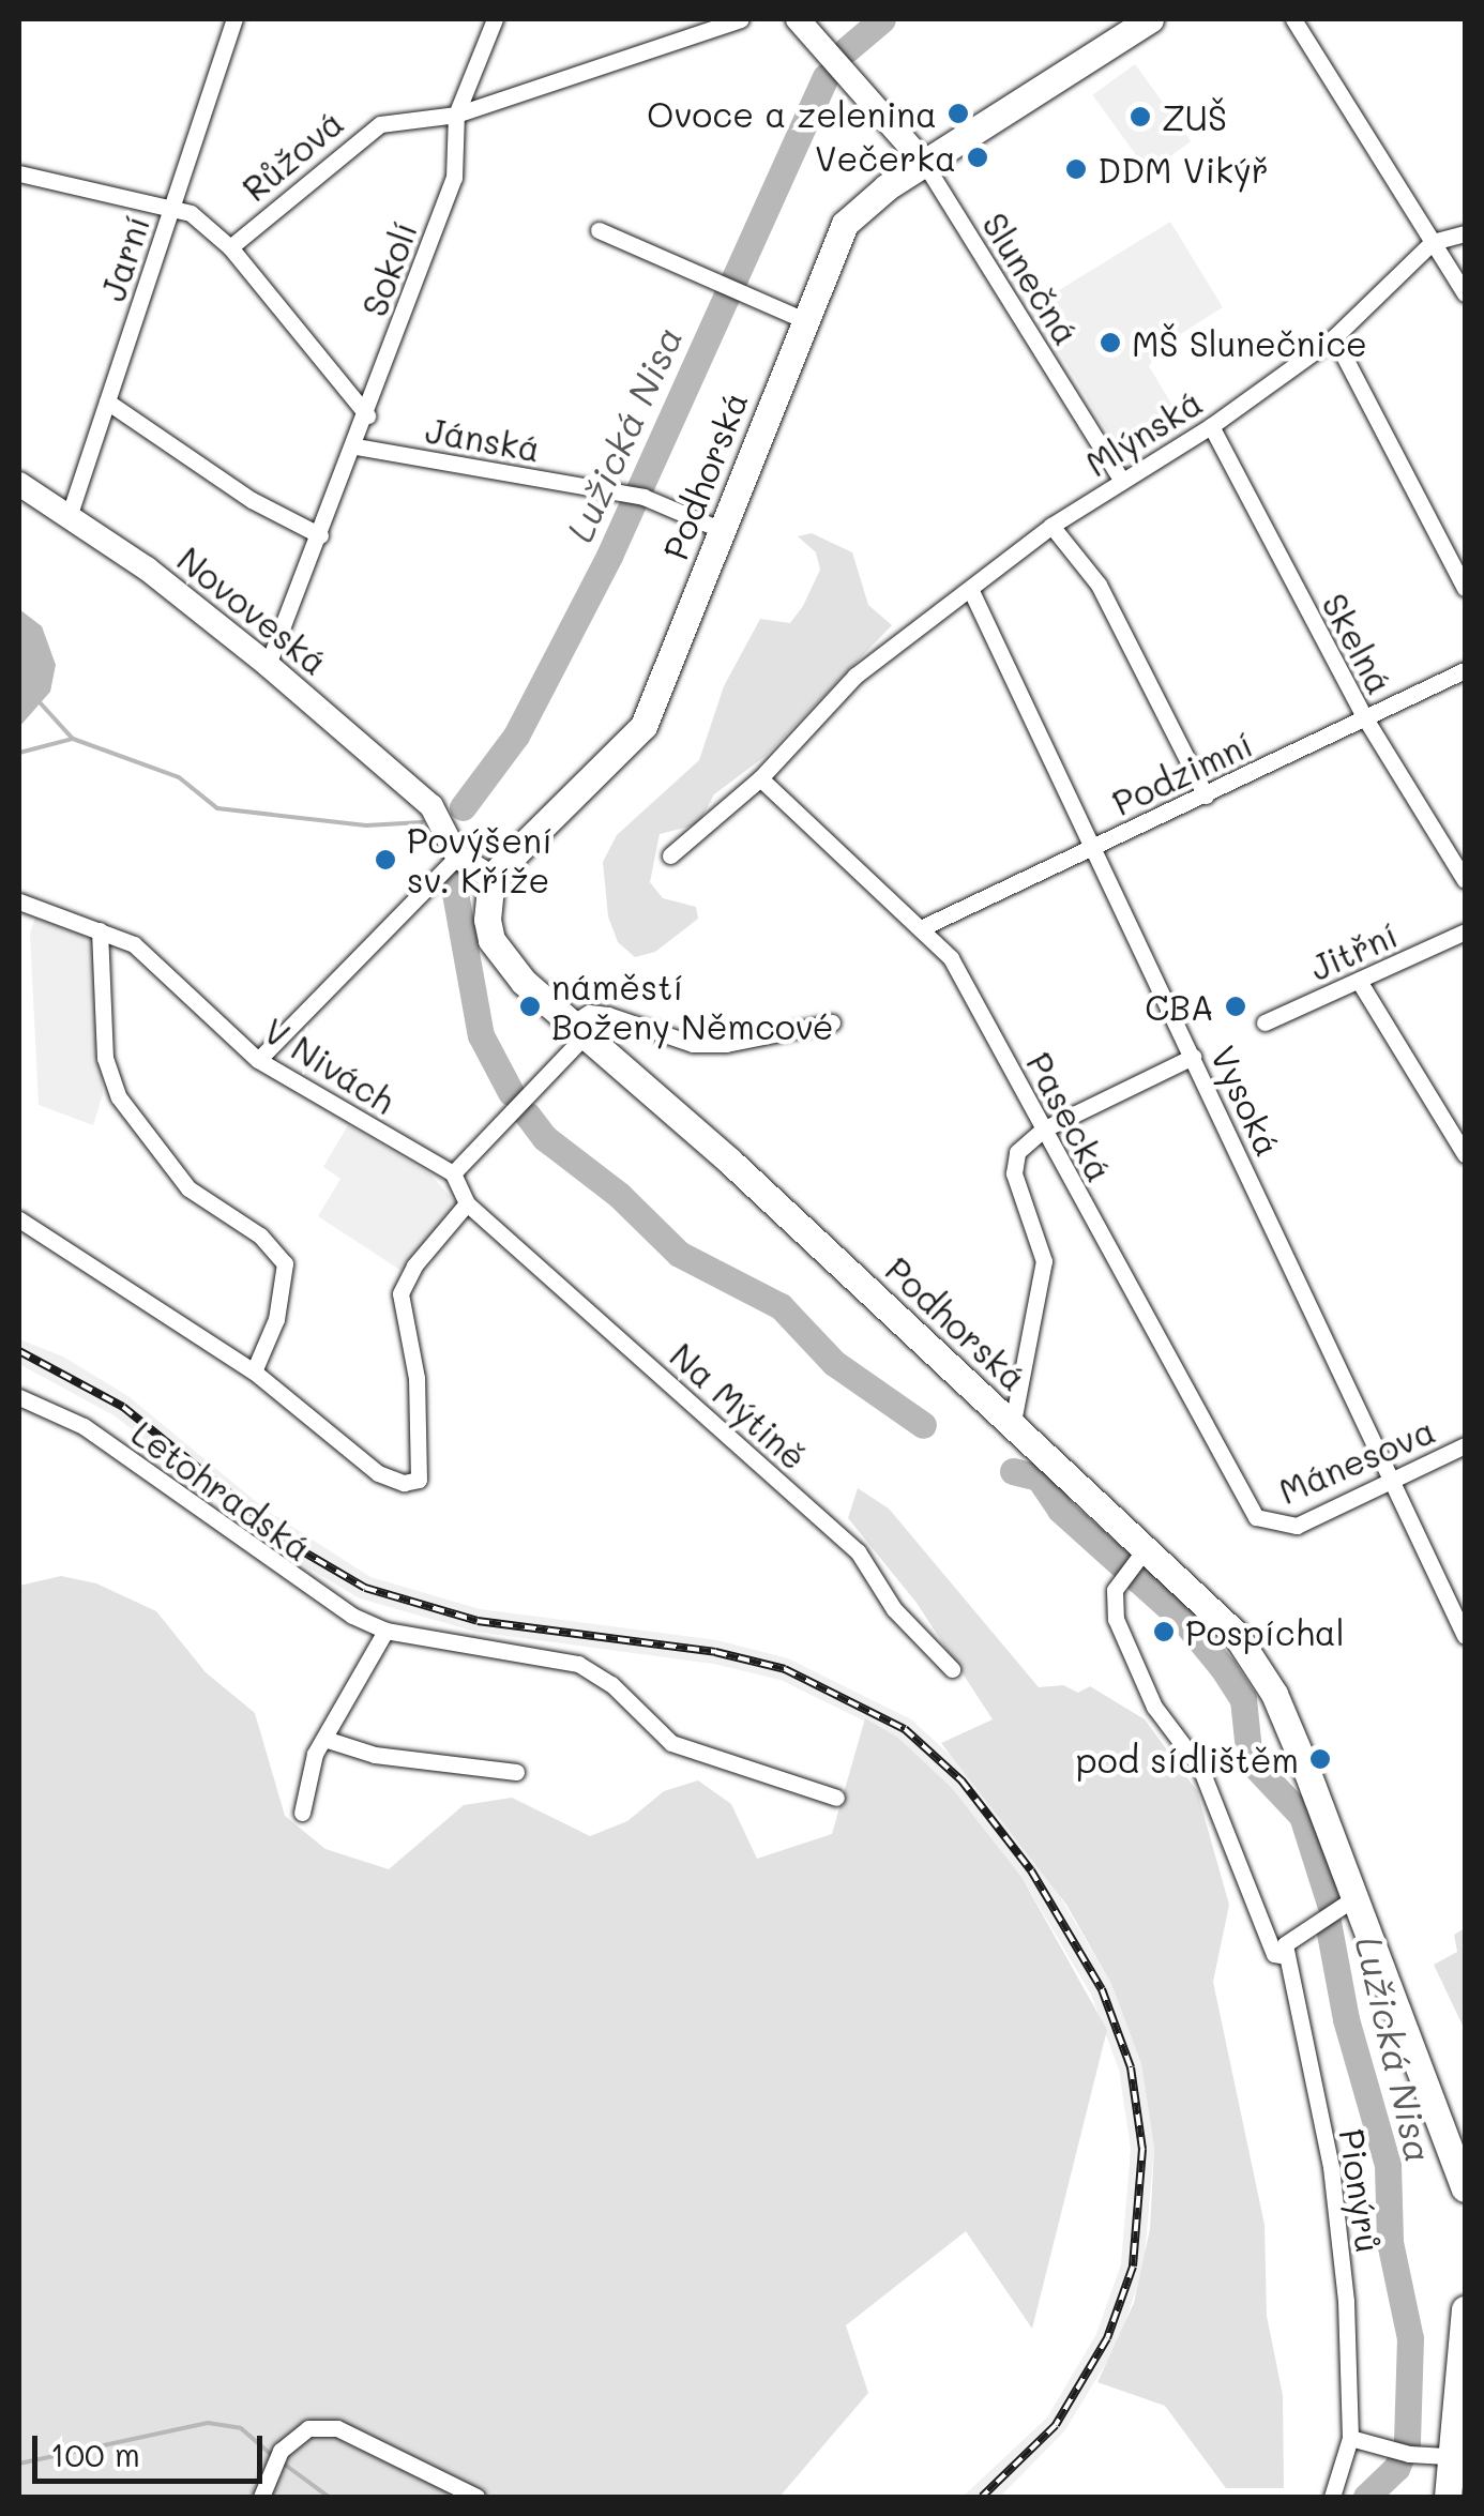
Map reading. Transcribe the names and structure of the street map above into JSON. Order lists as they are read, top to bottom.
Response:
{
  "streets": {
    "main road": ["Podhorská"],
    "street": [
      "Růžová",
      "Jarní",
      "Sokolí",
      "Slunečná",
      "Mlýnská",
      "Jánská",
      "Novoveská",
      "Skelná",
      "Podzimní",
      "Jitřní",
      "V Nivách",
      "Vysoká",
      "Pasecká",
      "Na Mýtině",
      "Mánesova",
      "Letohradská",
      "Pionýrů"
    ]
  },
  "crossings": [
    ["Růžová", "Jarní"],
    ["Růžová", "Sokolí"],
    ["Jarní", "Novoveská"],
    ["Sokolí", "Jánská"],
    ["Sokolí", "Novoveská"],
    ["Slunečná", "Mlýnská"],
    ["Slunečná", "Podhorská"],
    ["Mlýnská", "Skelná"],
    ["Mlýnská", "Vysoká"],
    ["Mlýnská", "Pasecká"],
    ["Jánská", "Podhorská"],
    ["Podhorská", "Pionýrů"],
    ["Skelná", "Podzimní"],
    ["Podzimní", "Vysoká"],
    ["Podzimní", "Pasecká"],
    ["V Nivách", "Na Mýtině"],
    ["Vysoká", "Mánesova"],
    ["Pasecká", "Mánesova"]
  ],
  "water": ["Lužická Nisa"],
  "places": [
    "Ovoce a zelenina",
    "ZUŠ",
    "Večerka",
    "DDM Vikýř",
    "MŠ Slunečnice",
    "Povýšení sv. Kříže",
    "náměstí Boženy Němcové",
    "CBA",
    "Pospíchal",
    "pod sídlištěm"
  ],
  "scale_bar": "100 m"
}
